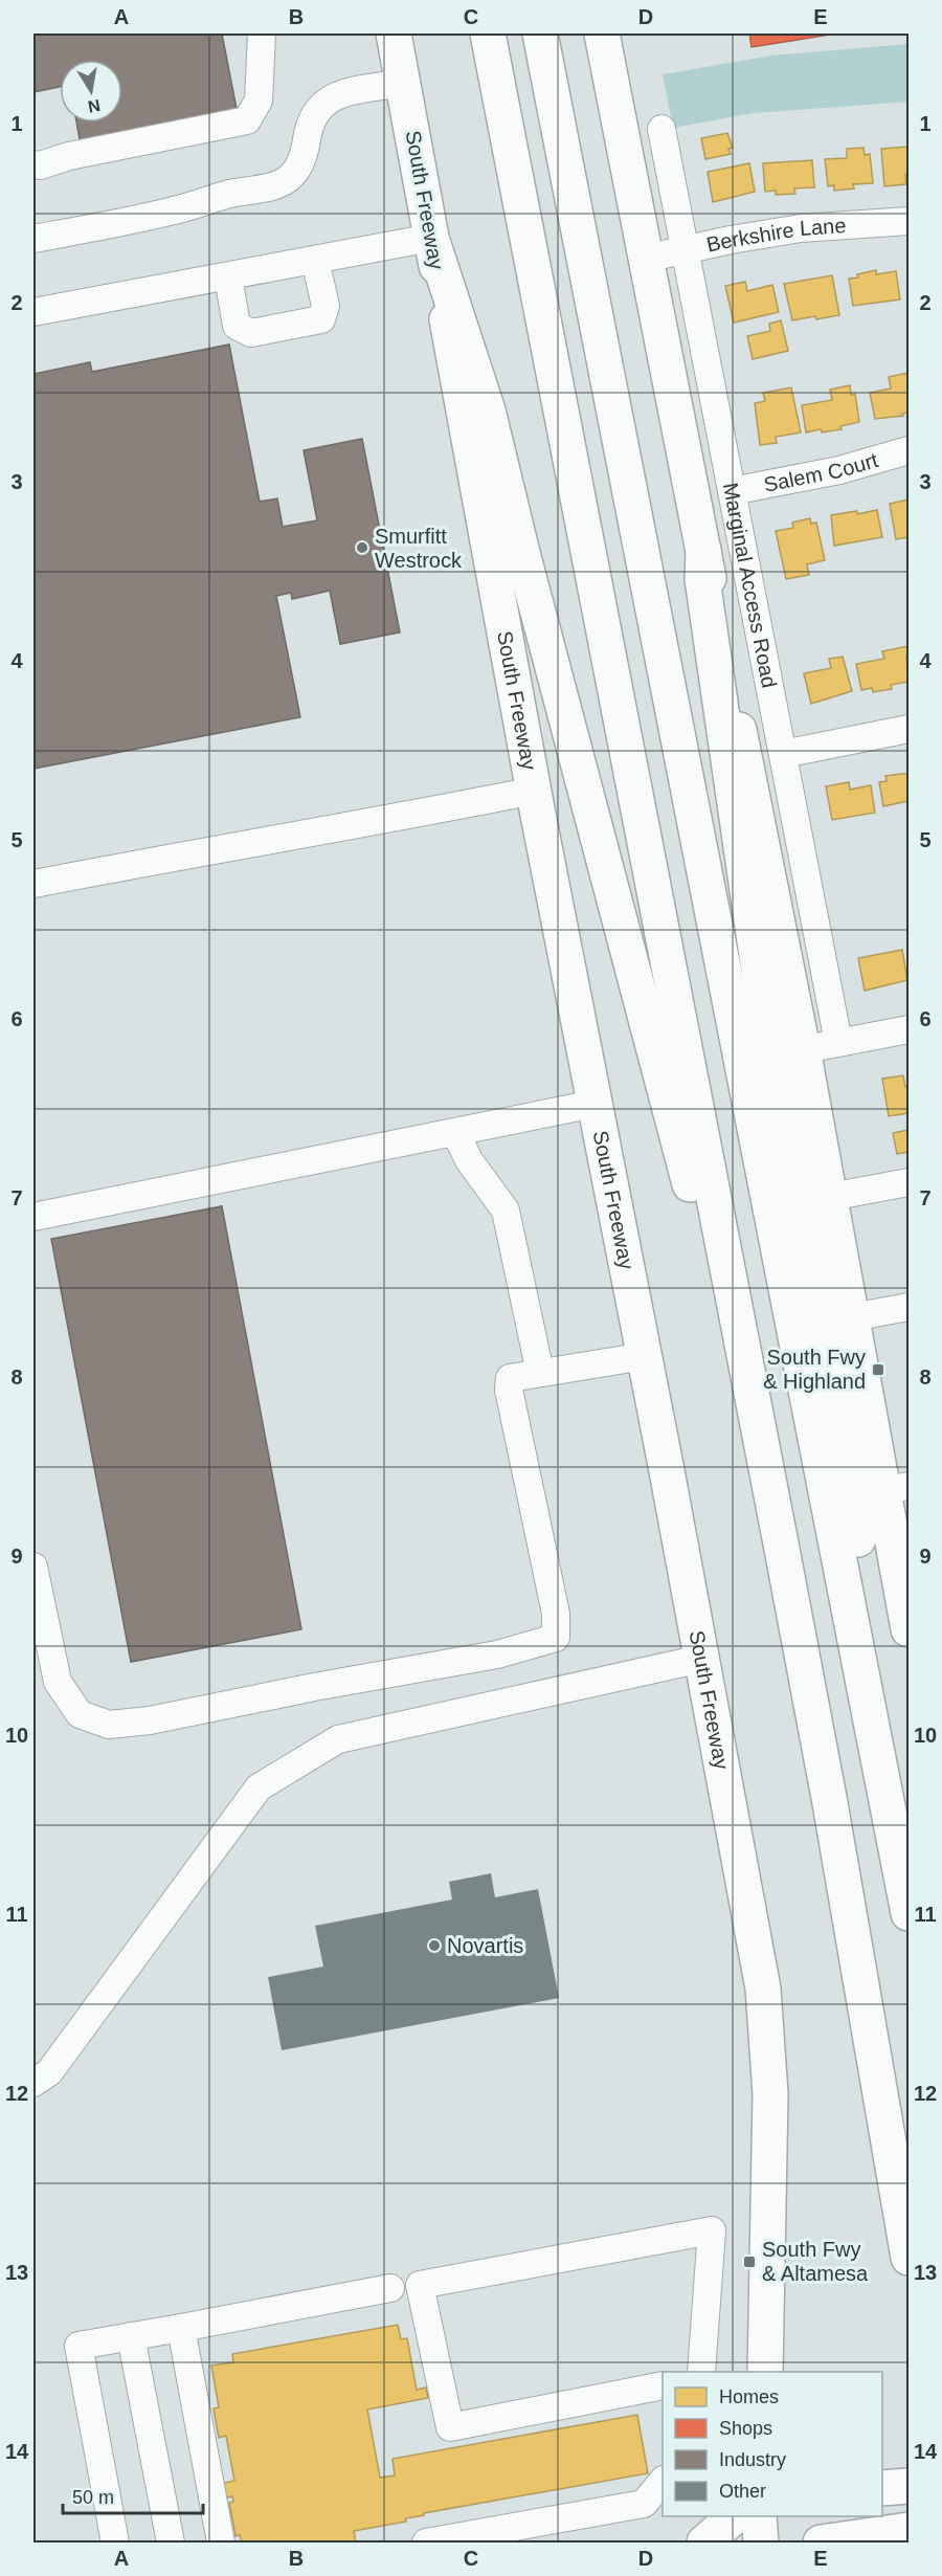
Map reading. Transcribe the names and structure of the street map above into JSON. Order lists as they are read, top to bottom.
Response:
{
  "streets": {
    "main road": ["South Freeway"],
    "street": ["Berkshire Lane", "Salem Court", "Marginal Access Road"]
  },
  "crossings": [
    ["Berkshire Lane", "Marginal Access Road"],
    ["Salem Court", "Marginal Access Road"]
  ],
  "places": {
    "other": ["Smurfitt Westrock", "Novartis"],
    "transit": ["South Fwy & Highland", "South Fwy & Altamesa"]
  },
  "legend": [
    "Homes",
    "Shops",
    "Industry",
    "Other"
  ],
  "scale_bar": "50 m",
  "north": "bottom",
  "grid": {
    "columns": [
      "A",
      "B",
      "C",
      "D",
      "E"
    ],
    "rows": [
      "1",
      "2",
      "3",
      "4",
      "5",
      "6",
      "7",
      "8",
      "9",
      "10",
      "11",
      "12",
      "13",
      "14"
    ]
  }
}
